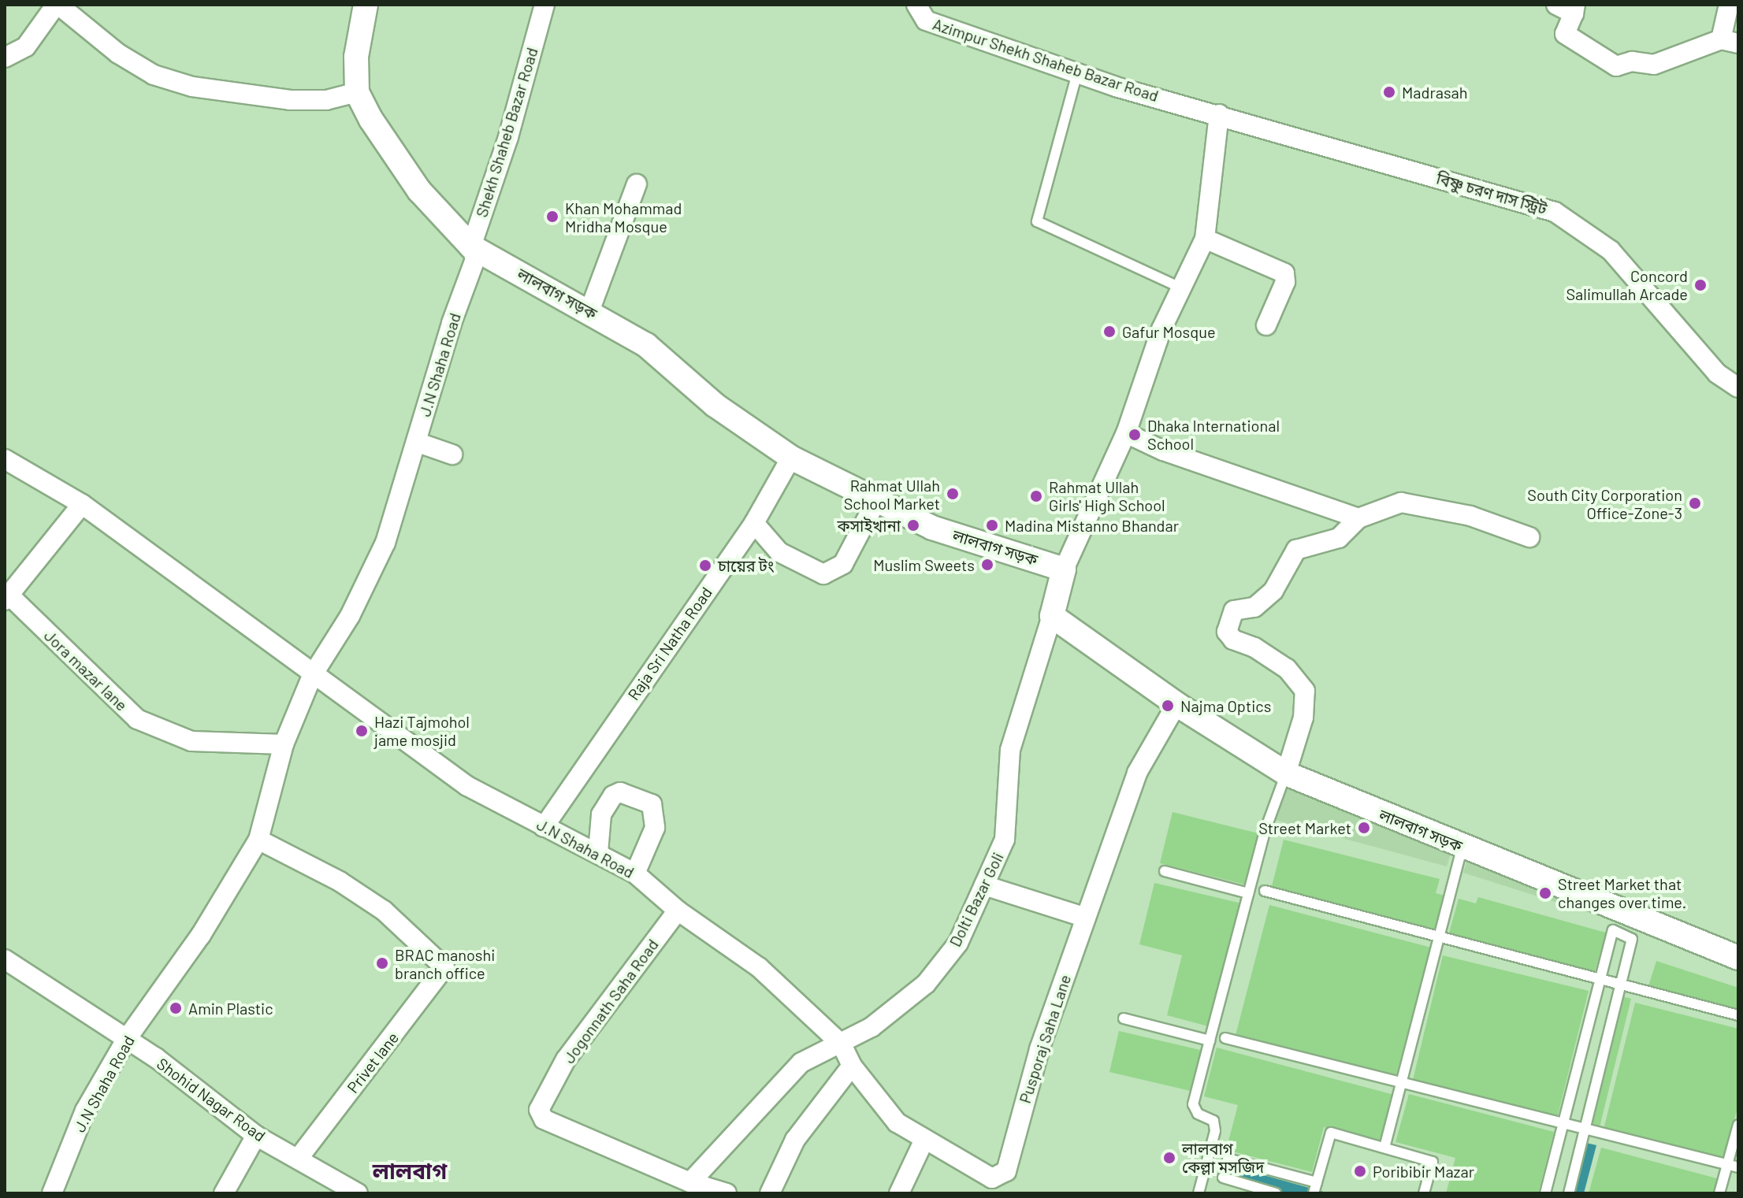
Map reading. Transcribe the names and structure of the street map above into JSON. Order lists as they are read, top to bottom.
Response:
{
  "streets": {
    "street": [
      "Azimpur Shekh Shaheb Bazar Road",
      "Shekh Shaheb Bazar Road",
      "বিষ্ণু চরণ দাস স্ট্রিট",
      "লালবাগ সড়ক",
      "J.N Shaha Road",
      "Raja Sri Natha Road",
      "Jora mazar lane",
      "Dolti Bazar Goli",
      "Jogonnath Saha Road",
      "Pusporaj Saha Lane",
      "Privet lane",
      "Shohid Nagar Road"
    ]
  },
  "crossings": [
    ["Azimpur Shekh Shaheb Bazar Road", "বিষ্ণু চরণ দাস স্ট্রিট"],
    ["Shekh Shaheb Bazar Road", "লালবাগ সড়ক"],
    ["Shekh Shaheb Bazar Road", "J.N Shaha Road"],
    ["লালবাগ সড়ক", "J.N Shaha Road"],
    ["লালবাগ সড়ক", "Raja Sri Natha Road"],
    ["লালবাগ সড়ক", "Dolti Bazar Goli"],
    ["লালবাগ সড়ক", "Pusporaj Saha Lane"],
    ["J.N Shaha Road", "Raja Sri Natha Road"],
    ["J.N Shaha Road", "Jora mazar lane"],
    ["J.N Shaha Road", "Dolti Bazar Goli"],
    ["J.N Shaha Road", "Jogonnath Saha Road"],
    ["J.N Shaha Road", "Pusporaj Saha Lane"],
    ["J.N Shaha Road", "Privet lane"],
    ["J.N Shaha Road", "Shohid Nagar Road"],
    ["Dolti Bazar Goli", "Jogonnath Saha Road"],
    ["Dolti Bazar Goli", "Pusporaj Saha Lane"],
    ["Privet lane", "Shohid Nagar Road"]
  ],
  "districts": ["লালবাগ"],
  "places": [
    "Madrasah",
    "Khan Mohammad Mridha Mosque",
    "Concord Salimullah Arcade",
    "Gafur Mosque",
    "Dhaka International School",
    "Rahmat Ullah School Market",
    "Rahmat Ullah Girls' High School",
    "South City Corporation Office-Zone-3",
    "কসাইখানা",
    "Madina Mistanno Bhandar",
    "Muslim Sweets",
    "চায়ের টং",
    "Najma Optics",
    "Hazi Tajmohol jame mosjid",
    "Street Market",
    "Street Market that changes over time.",
    "BRAC manoshi branch office",
    "Amin Plastic",
    "লালবাগ কেল্লা মসজিদ",
    "Poribibir Mazar"
  ]
}
